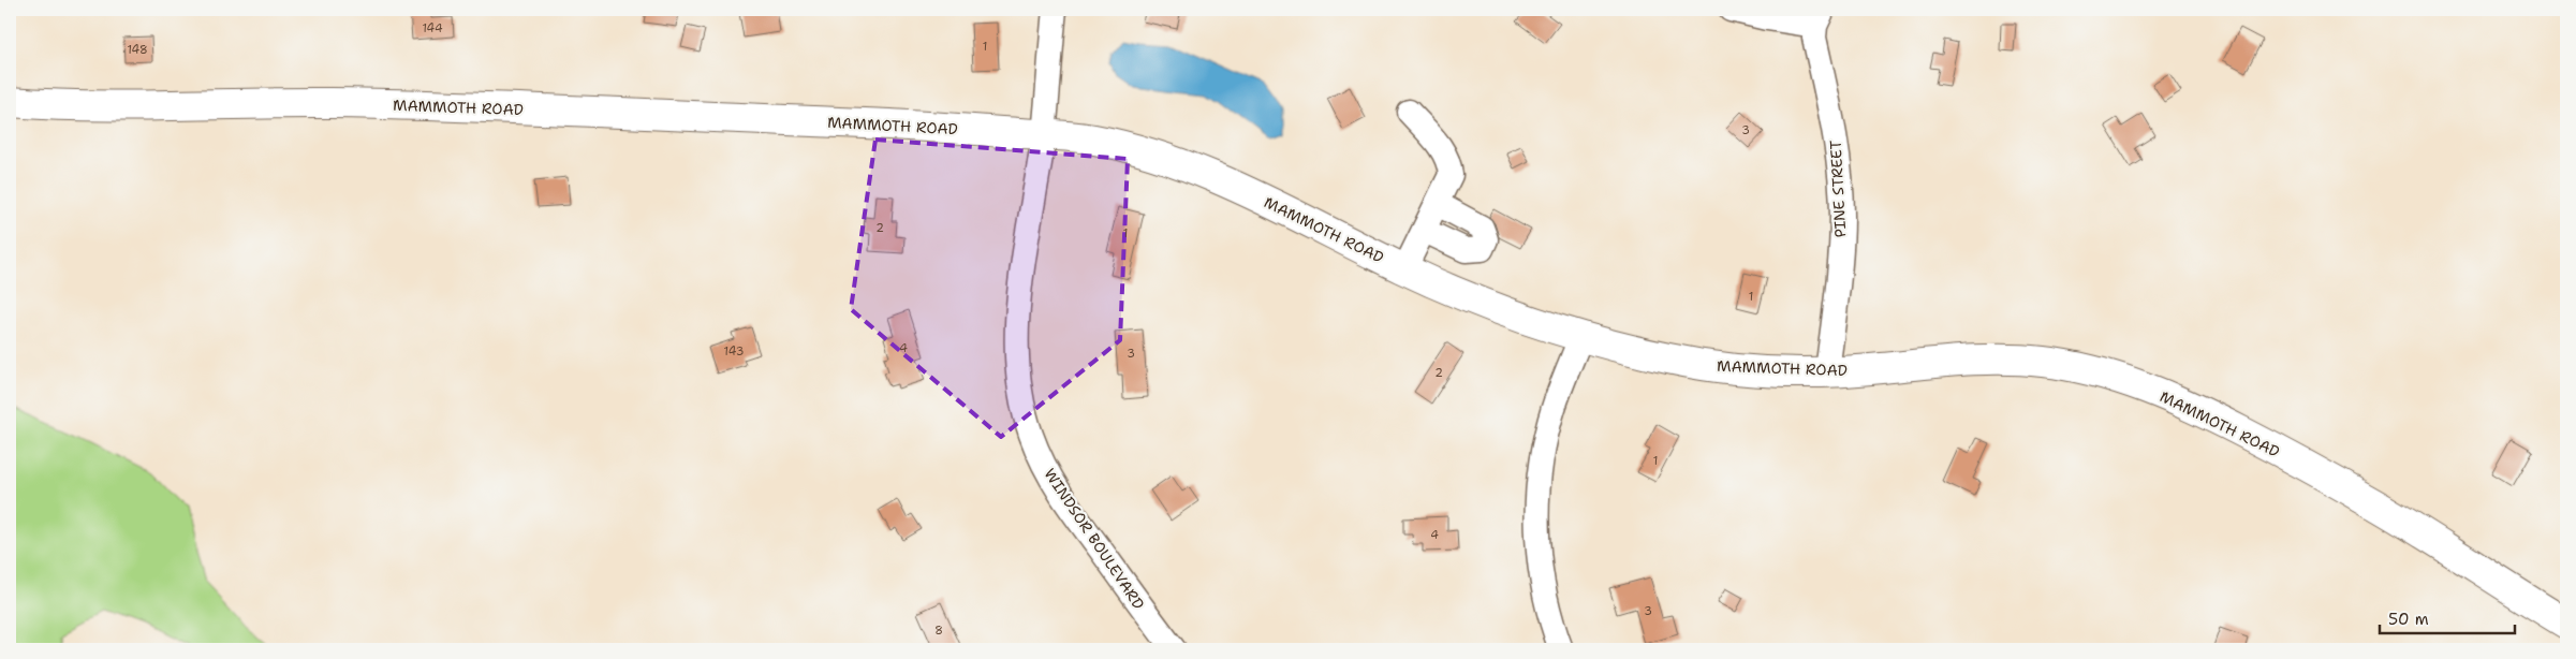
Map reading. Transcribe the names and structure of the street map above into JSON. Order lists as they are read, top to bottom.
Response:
{
  "streets": {
    "main road": ["MAMMOTH ROAD"],
    "street": ["PINE STREET", "WINDSOR BOULEVARD"]
  },
  "crossings": [
    ["MAMMOTH ROAD", "PINE STREET"],
    ["MAMMOTH ROAD", "WINDSOR BOULEVARD"]
  ],
  "house_numbers": [
    "144",
    "1",
    "148",
    "3",
    "2",
    "1",
    "1",
    "4",
    "143",
    "3",
    "2",
    "1",
    "4",
    "3",
    "8"
  ],
  "scale_bar": "50 m"
}
